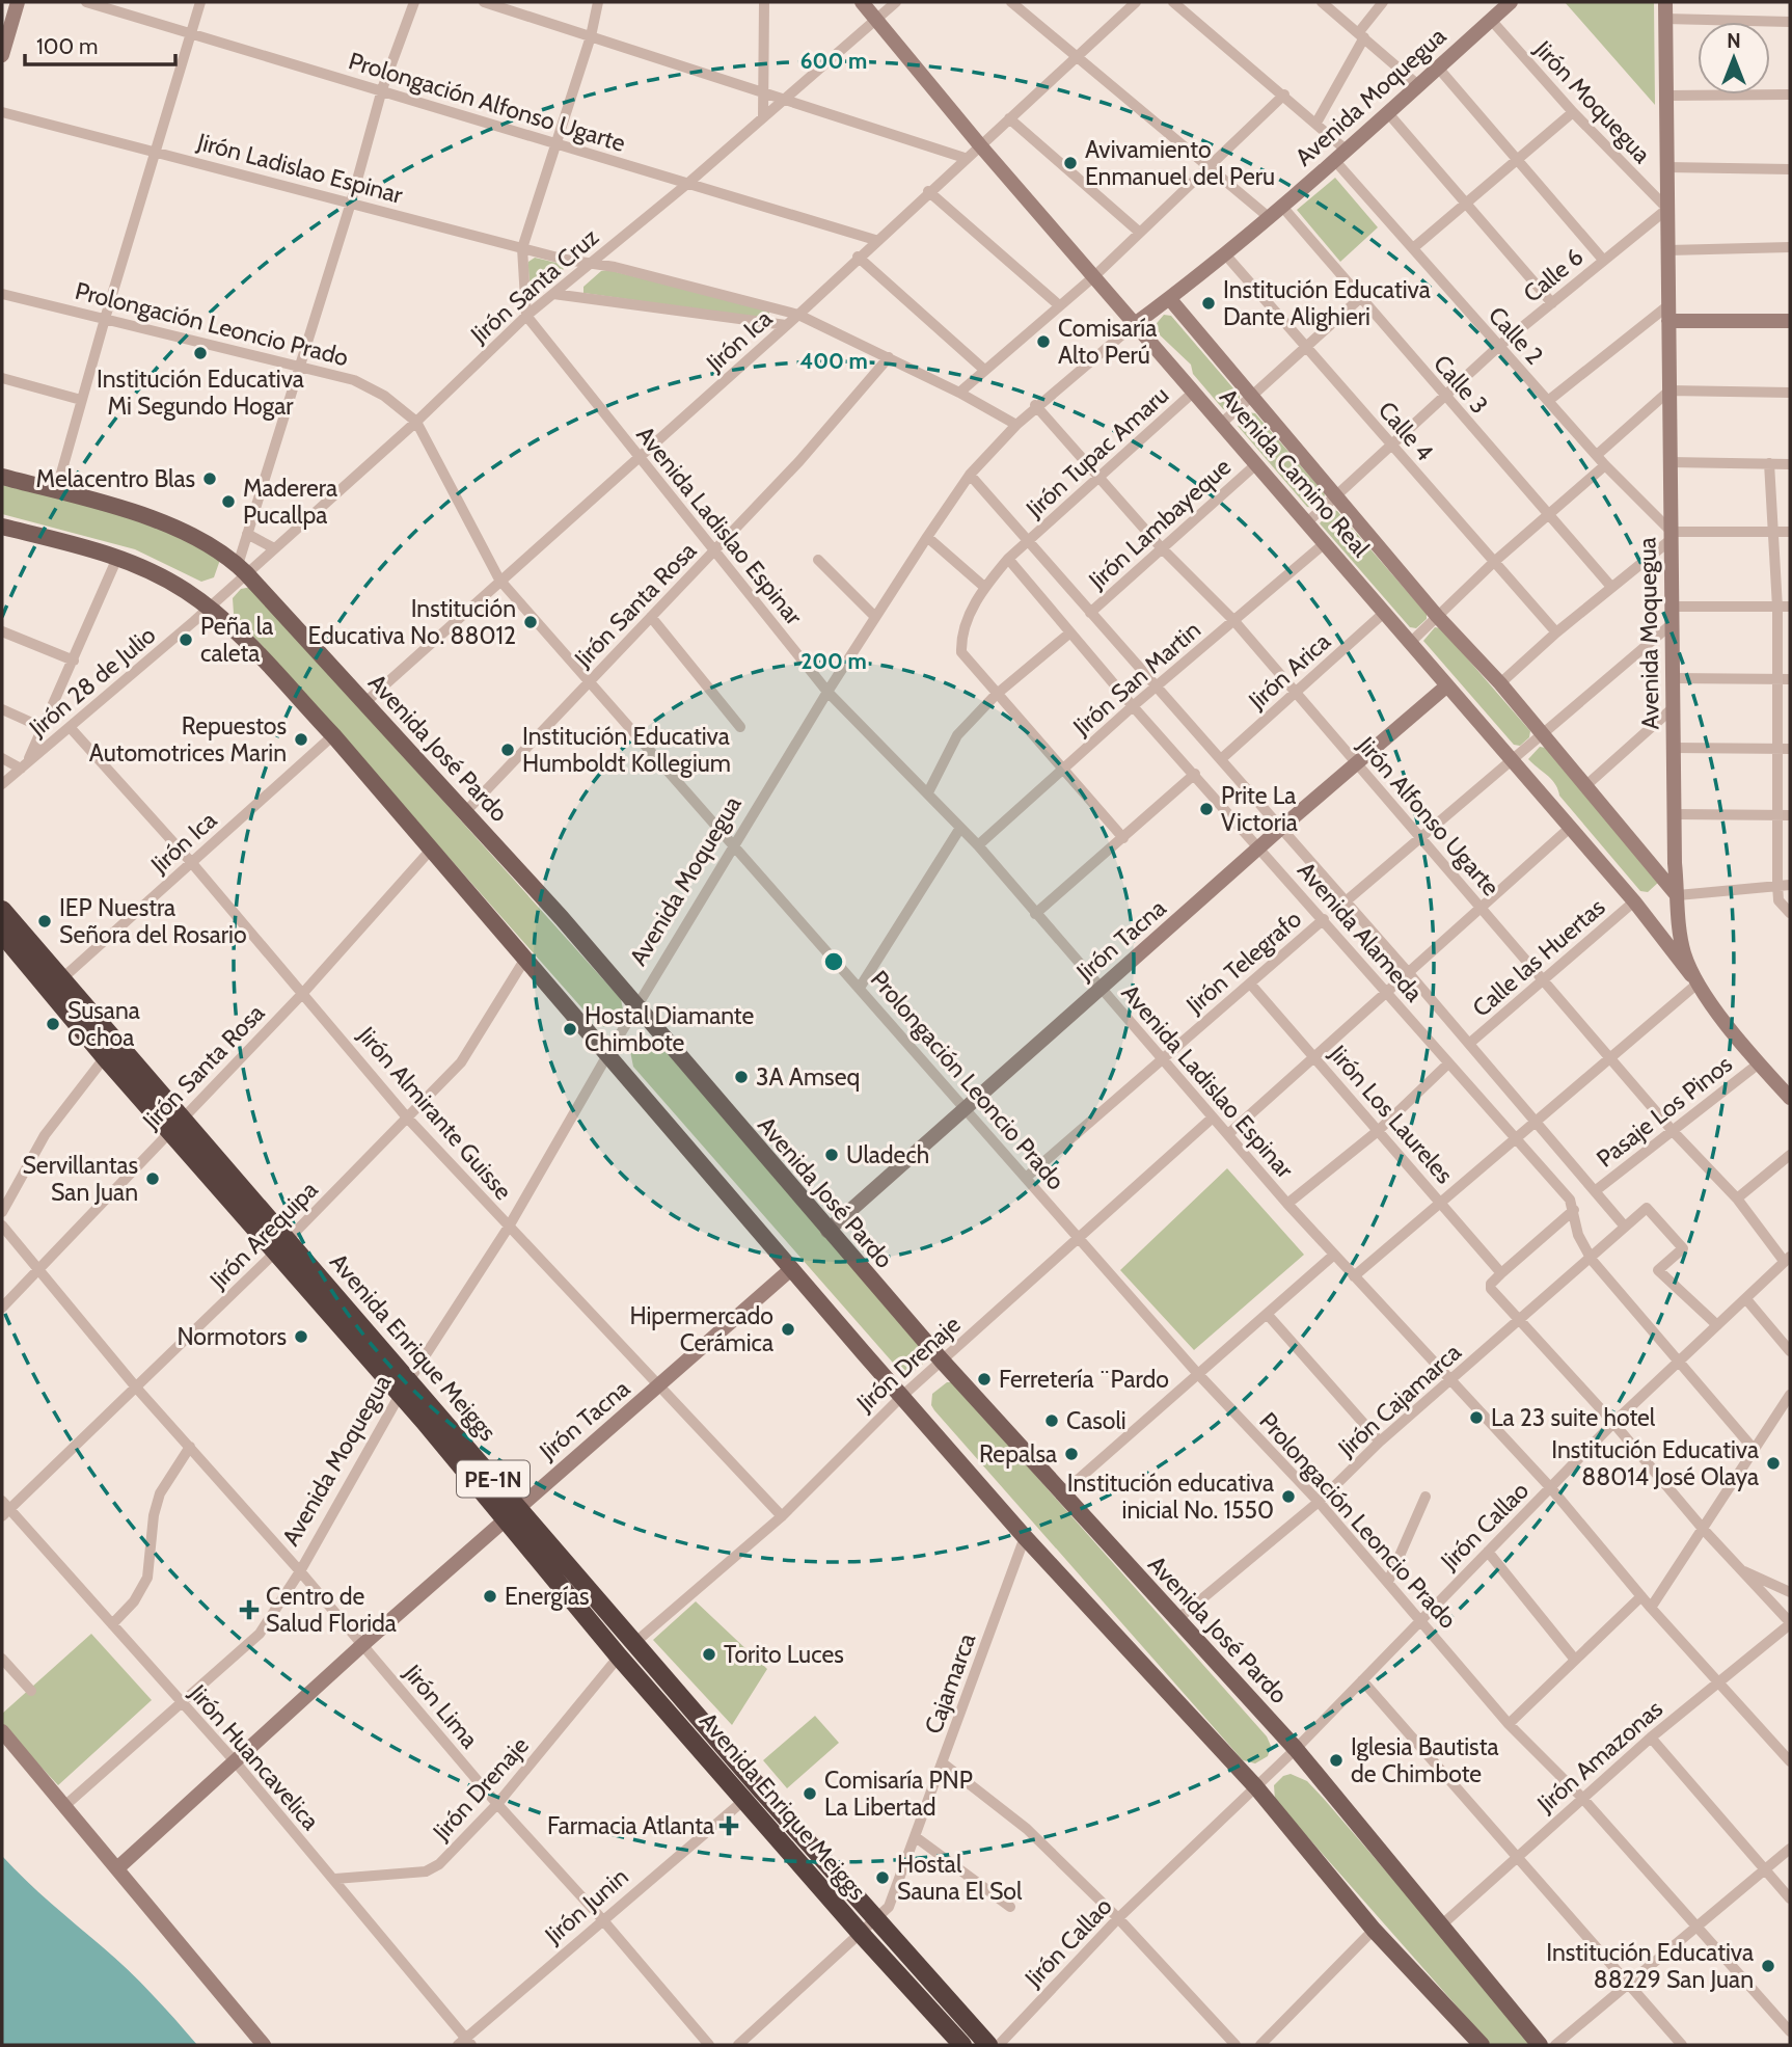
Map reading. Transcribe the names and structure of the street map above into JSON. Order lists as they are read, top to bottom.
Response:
{
  "streets": {
    "highway": ["Avenida Enrique Meiggs", "PE-1N"],
    "main road": ["Avenida José Pardo"],
    "street": [
      "Avenida Moquegua",
      "Prolongación Alfonso Ugarte",
      "Jirón Moquegua",
      "Jirón Ladislao Espinar",
      "Calle 6",
      "Jirón Santa Cruz",
      "Prolongación Leoncio Prado",
      "Calle 2",
      "Jirón Ica",
      "Calle 3",
      "Calle 4",
      "Jirón Tupac Amaru",
      "Avenida Camino Real",
      "Jirón Lambayeque",
      "Avenida Ladislao Espinar",
      "Jirón Santa Rosa",
      "Jirón Arica",
      "Jirón San Martin",
      "Jirón 28 de Julio",
      "Jirón Alfonso Ugarte",
      "Avenida Alameda",
      "Jirón Tacna",
      "Calle las Huertas",
      "Jirón Telegrafo",
      "Pasaje Los Pinos",
      "Jirón Almirante Guisse",
      "Jirón Los Laureles",
      "Jirón Arequipa",
      "Jirón Drenaje",
      "Jirón Cajamarca",
      "Jirón Callao",
      "Cajamarca",
      "Jirón Lima",
      "Jirón Amazonas",
      "Jirón Huancavelica",
      "Jirón Junin"
    ]
  },
  "crossings": [
    ["Avenida Moquegua", "Jirón Moquegua"],
    ["Avenida Moquegua", "Jirón Ladislao Espinar"],
    ["Avenida Moquegua", "Calle 6"],
    ["Avenida Moquegua", "Prolongación Leoncio Prado"],
    ["Avenida Moquegua", "Calle 2"],
    ["Avenida Moquegua", "Calle 3"],
    ["Avenida Moquegua", "Calle 4"],
    ["Avenida Moquegua", "Avenida Camino Real"],
    ["Avenida Moquegua", "Avenida Ladislao Espinar"],
    ["Avenida Moquegua", "Avenida José Pardo"],
    ["Avenida Moquegua", "Jirón Alfonso Ugarte"],
    ["Avenida Moquegua", "Avenida Alameda"],
    ["Avenida Moquegua", "Pasaje Los Pinos"],
    ["Avenida Moquegua", "Jirón Almirante Guisse"],
    ["Avenida Moquegua", "Avenida Enrique Meiggs"],
    ["Avenida Moquegua", "Jirón Lima"],
    ["Avenida Moquegua", "Jirón Huancavelica"],
    ["Prolongación Alfonso Ugarte", "Jirón Santa Cruz"],
    ["Prolongación Alfonso Ugarte", "Jirón Ica"],
    ["Jirón Moquegua", "Calle 6"],
    ["Jirón Ladislao Espinar", "Jirón Santa Cruz"],
    ["Jirón Ladislao Espinar", "Jirón Ica"],
    ["Jirón Ladislao Espinar", "Jirón Santa Rosa"],
    ["Calle 6", "Calle 2"],
    ["Calle 6", "Calle 3"],
    ["Calle 6", "Calle 4"],
    ["Calle 6", "Avenida Camino Real"],
    ["Jirón Santa Cruz", "Prolongación Leoncio Prado"],
    ["Jirón Santa Cruz", "Avenida Camino Real"],
    ["Jirón Santa Cruz", "Avenida Ladislao Espinar"],
    ["Jirón Santa Cruz", "Jirón 28 de Julio"],
    ["Jirón Santa Cruz", "Avenida José Pardo"],
    ["Prolongación Leoncio Prado", "Jirón Ica"],
    ["Prolongación Leoncio Prado", "Jirón Santa Rosa"],
    ["Prolongación Leoncio Prado", "Jirón Tacna"],
    ["Prolongación Leoncio Prado", "Jirón Telegrafo"],
    ["Prolongación Leoncio Prado", "Jirón Drenaje"],
    ["Prolongación Leoncio Prado", "Jirón Cajamarca"],
    ["Prolongación Leoncio Prado", "Jirón Callao"],
    ["Prolongación Leoncio Prado", "Jirón Amazonas"],
    ["Jirón Ica", "Avenida Camino Real"],
    ["Jirón Ica", "Avenida Ladislao Espinar"],
    ["Jirón Ica", "Avenida José Pardo"],
    ["Jirón Ica", "Jirón Almirante Guisse"],
    ["Jirón Ica", "Avenida Enrique Meiggs"],
    ["Jirón Tupac Amaru", "Avenida Camino Real"],
    ["Jirón Tupac Amaru", "Jirón Alfonso Ugarte"],
    ["Jirón Tupac Amaru", "Avenida Alameda"],
    ["Avenida Camino Real", "Jirón Lambayeque"],
    ["Avenida Camino Real", "Jirón Arica"],
    ["Avenida Camino Real", "Jirón San Martin"],
    ["Avenida Camino Real", "Jirón Tacna"],
    ["Avenida Camino Real", "Calle las Huertas"],
    ["Jirón Lambayeque", "Jirón Alfonso Ugarte"],
    ["Jirón Lambayeque", "Avenida Alameda"],
    ["Avenida Ladislao Espinar", "Jirón Santa Rosa"],
    ["Avenida Ladislao Espinar", "Jirón San Martin"],
    ["Avenida Ladislao Espinar", "Jirón Tacna"],
    ["Avenida Ladislao Espinar", "Jirón Telegrafo"],
    ["Avenida Ladislao Espinar", "Jirón Drenaje"],
    ["Avenida Ladislao Espinar", "Jirón Cajamarca"],
    ["Avenida Ladislao Espinar", "Jirón Callao"],
    ["Avenida Ladislao Espinar", "Jirón Amazonas"],
    ["Jirón Santa Rosa", "Avenida José Pardo"],
    ["Jirón Santa Rosa", "Jirón Almirante Guisse"],
    ["Jirón Santa Rosa", "Avenida Enrique Meiggs"],
    ["Jirón Santa Rosa", "Jirón Lima"],
    ["Jirón Arica", "Jirón Alfonso Ugarte"],
    ["Jirón Arica", "Avenida Alameda"],
    ["Jirón San Martin", "Jirón Alfonso Ugarte"],
    ["Jirón San Martin", "Avenida Alameda"],
    ["Jirón 28 de Julio", "Jirón Almirante Guisse"],
    ["Avenida José Pardo", "Jirón Tacna"],
    ["Avenida José Pardo", "Jirón Drenaje"],
    ["Avenida José Pardo", "Jirón Cajamarca"],
    ["Avenida José Pardo", "Jirón Callao"],
    ["Avenida José Pardo", "Jirón Amazonas"],
    ["Jirón Alfonso Ugarte", "Jirón Tacna"],
    ["Jirón Alfonso Ugarte", "Calle las Huertas"],
    ["Jirón Alfonso Ugarte", "Pasaje Los Pinos"],
    ["Jirón Alfonso Ugarte", "Jirón Callao"],
    ["Avenida Alameda", "Jirón Tacna"],
    ["Avenida Alameda", "Calle las Huertas"],
    ["Avenida Alameda", "Jirón Telegrafo"],
    ["Avenida Alameda", "Pasaje Los Pinos"],
    ["Avenida Alameda", "Jirón Cajamarca"],
    ["Avenida Alameda", "Jirón Callao"],
    ["Jirón Tacna", "Jirón Almirante Guisse"],
    ["Jirón Tacna", "Avenida Enrique Meiggs"],
    ["Jirón Tacna", "Jirón Lima"],
    ["Jirón Tacna", "Jirón Huancavelica"],
    ["Jirón Telegrafo", "Jirón Los Laureles"],
    ["Jirón Almirante Guisse", "Jirón Arequipa"],
    ["Jirón Almirante Guisse", "Jirón Drenaje"],
    ["Jirón Arequipa", "Avenida Enrique Meiggs"],
    ["Jirón Arequipa", "Jirón Lima"],
    ["Jirón Arequipa", "Jirón Huancavelica"],
    ["Avenida Enrique Meiggs", "Jirón Drenaje"],
    ["Avenida Enrique Meiggs", "Cajamarca"],
    ["Avenida Enrique Meiggs", "Jirón Junin"],
    ["Jirón Drenaje", "Jirón Lima"],
    ["Jirón Drenaje", "Jirón Huancavelica"],
    ["Jirón Cajamarca", "Jirón Callao"],
    ["Jirón Lima", "Jirón Junin"],
    ["Jirón Huancavelica", "Jirón Junin"]
  ],
  "places": {
    "other": [
      "Avivamiento Enmanuel del Peru",
      "Institución Educativa Dante Alighieri",
      "Comisaría Alto Perú",
      "Institución Educativa Mi Segundo Hogar",
      "Melacentro Blas",
      "Maderera Pucallpa",
      "Institución Educativa No. 88012",
      "Peña la caleta",
      "Repuestos Automotrices Marin",
      "Institución Educativa Humboldt Kollegium",
      "Prite La Victoria",
      "IEP Nuestra Señora del Rosario",
      "Susana Ochoa",
      "Hostal Diamante Chimbote",
      "3A Amseq",
      "Uladech",
      "Servillantas San Juan",
      "Hipermercado Cerámica",
      "Normotors",
      "Ferretería ¨Pardo",
      "La 23 suite hotel",
      "Casoli",
      "Repalsa",
      "Institución Educativa 88014 José Olaya",
      "Institución educativa inicial No. 1550",
      "Energías",
      "Torito Luces",
      "Iglesia Bautista de Chimbote",
      "Comisaría PNP La Libertad",
      "Hostal Sauna El Sol",
      "Institución Educativa 88229 San Juan"
    ],
    "health": ["Centro de Salud Florida", "Farmacia Atlanta"]
  },
  "scale_bar": "100 m",
  "north": "top",
  "rings": ["600 m", "400 m", "200 m"]
}
